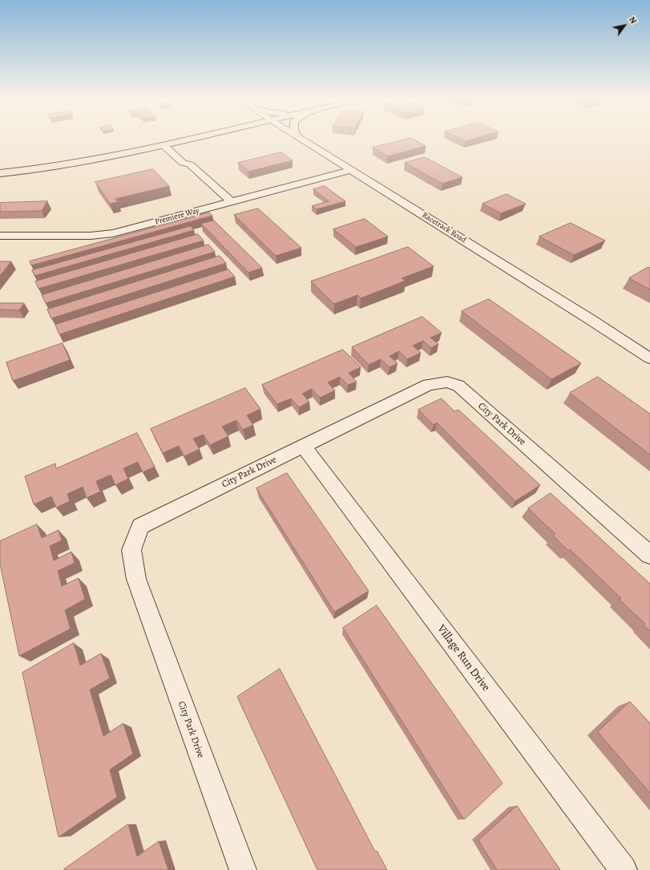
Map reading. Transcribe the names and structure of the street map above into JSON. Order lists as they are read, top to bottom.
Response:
{
  "streets": {
    "street": [
      "Premiere Way",
      "Racetrack Road",
      "City Park Drive",
      "Village Run Drive"
    ]
  },
  "crossings": [
    ["Premiere Way", "Racetrack Road"],
    ["City Park Drive", "Village Run Drive"]
  ],
  "north": "top right"
}
